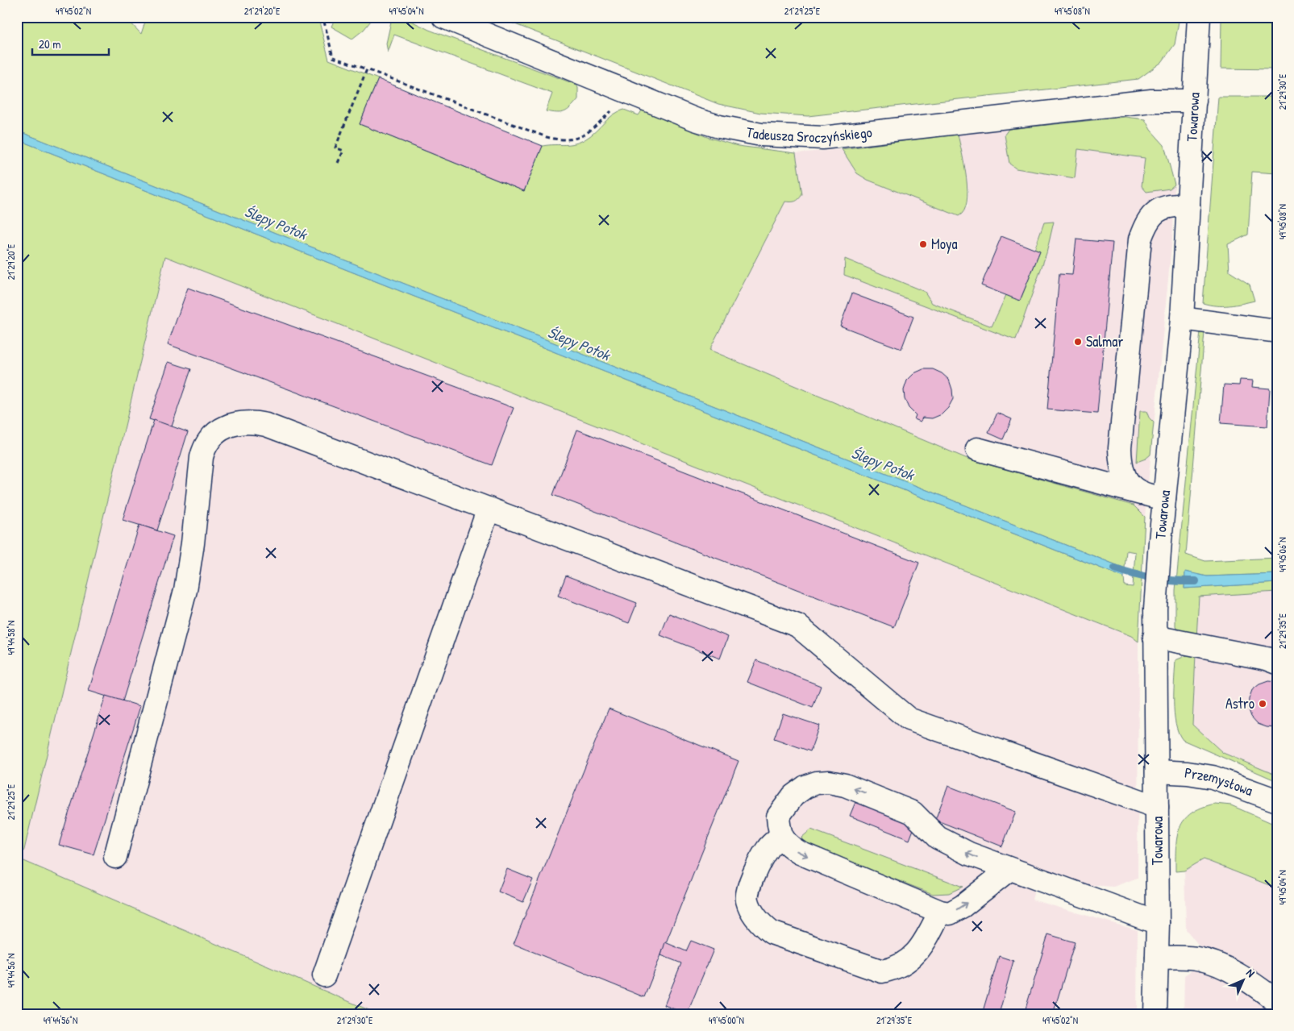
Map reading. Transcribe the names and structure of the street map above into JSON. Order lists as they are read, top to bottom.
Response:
{
  "streets": {
    "street": ["Towarowa", "Tadeusza Sroczyńskiego", "Przemysłowa"]
  },
  "crossings": [
    ["Towarowa", "Tadeusza Sroczyńskiego"],
    ["Towarowa", "Przemysłowa"]
  ],
  "water": ["Ślepy Potok"],
  "places": ["Moya", "Salmar", "Astro"],
  "scale_bar": "20 m",
  "north": "top right",
  "coordinates": [
    "49°45'02\"N",
    "21°29'20\"E",
    "49°45'04\"N",
    "21°29'25\"E",
    "49°45'08\"N",
    "21°29'30\"E",
    "49°45'06\"N",
    "21°29'35\"E",
    "49°44'58\"N",
    "49°44'56\"N",
    "49°45'00\"N"
  ]
}
